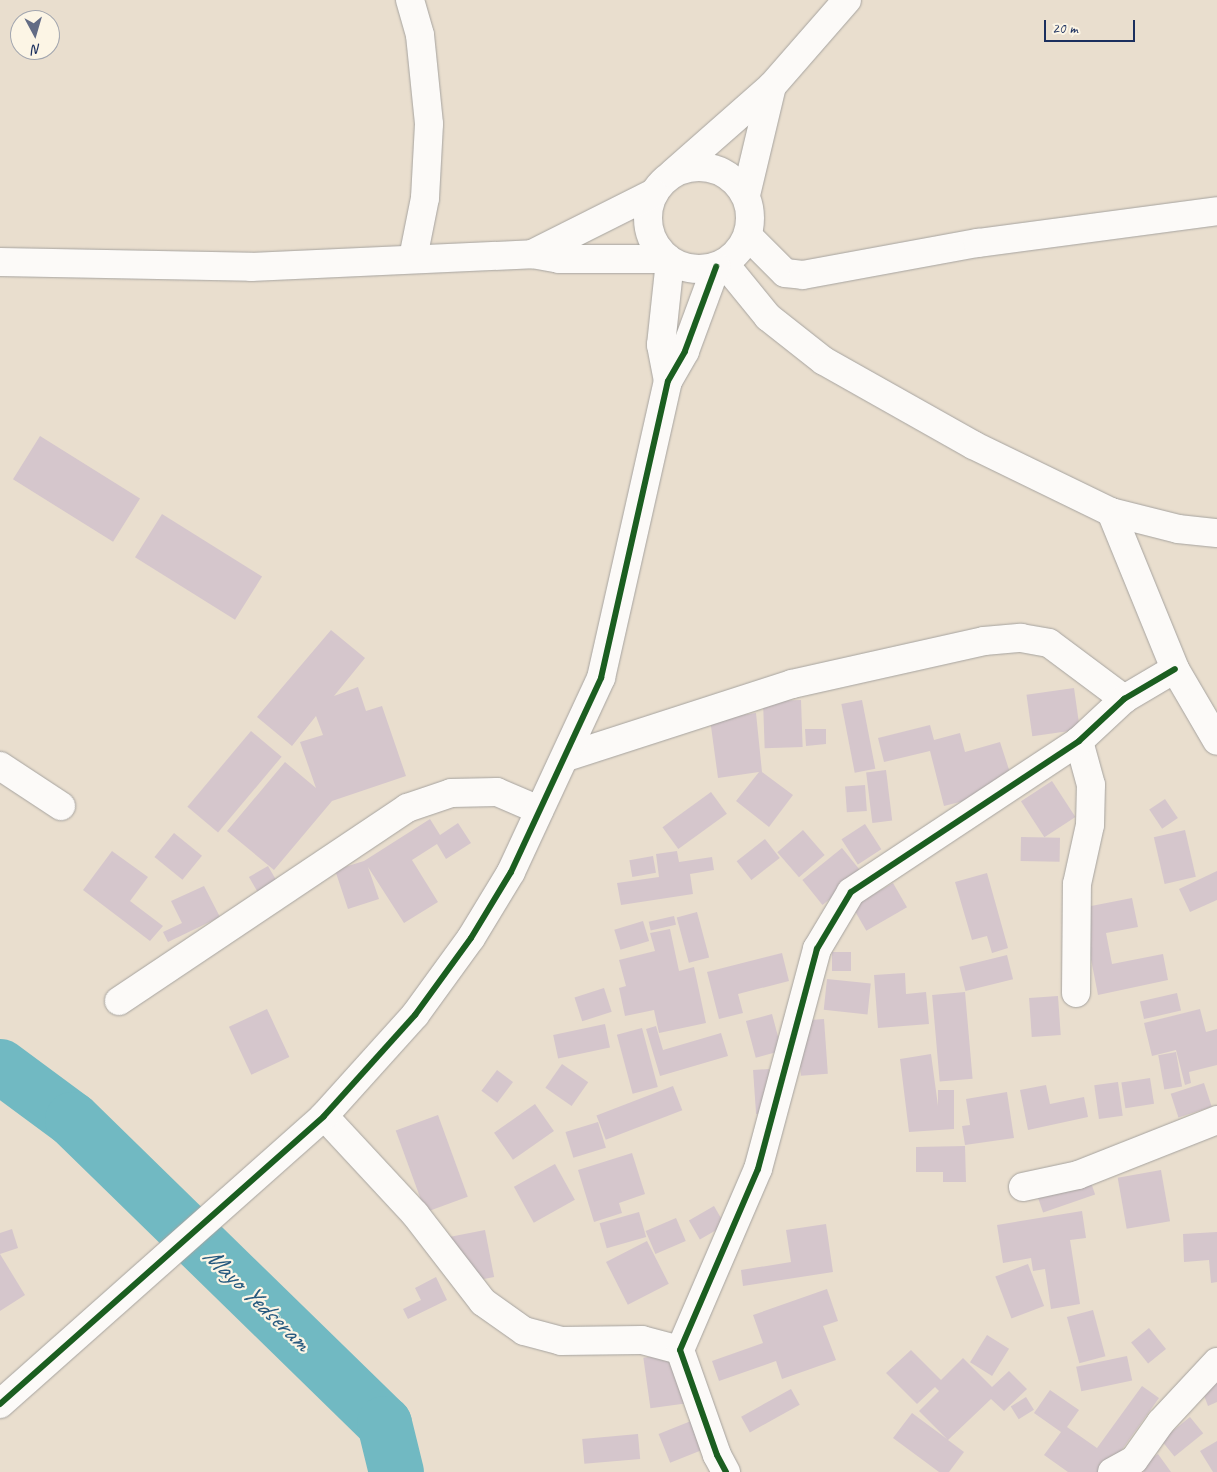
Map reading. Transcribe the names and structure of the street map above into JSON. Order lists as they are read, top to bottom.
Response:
{
  "water": ["Mayo Yedseram"],
  "scale_bar": "20 m",
  "north": "bottom"
}
